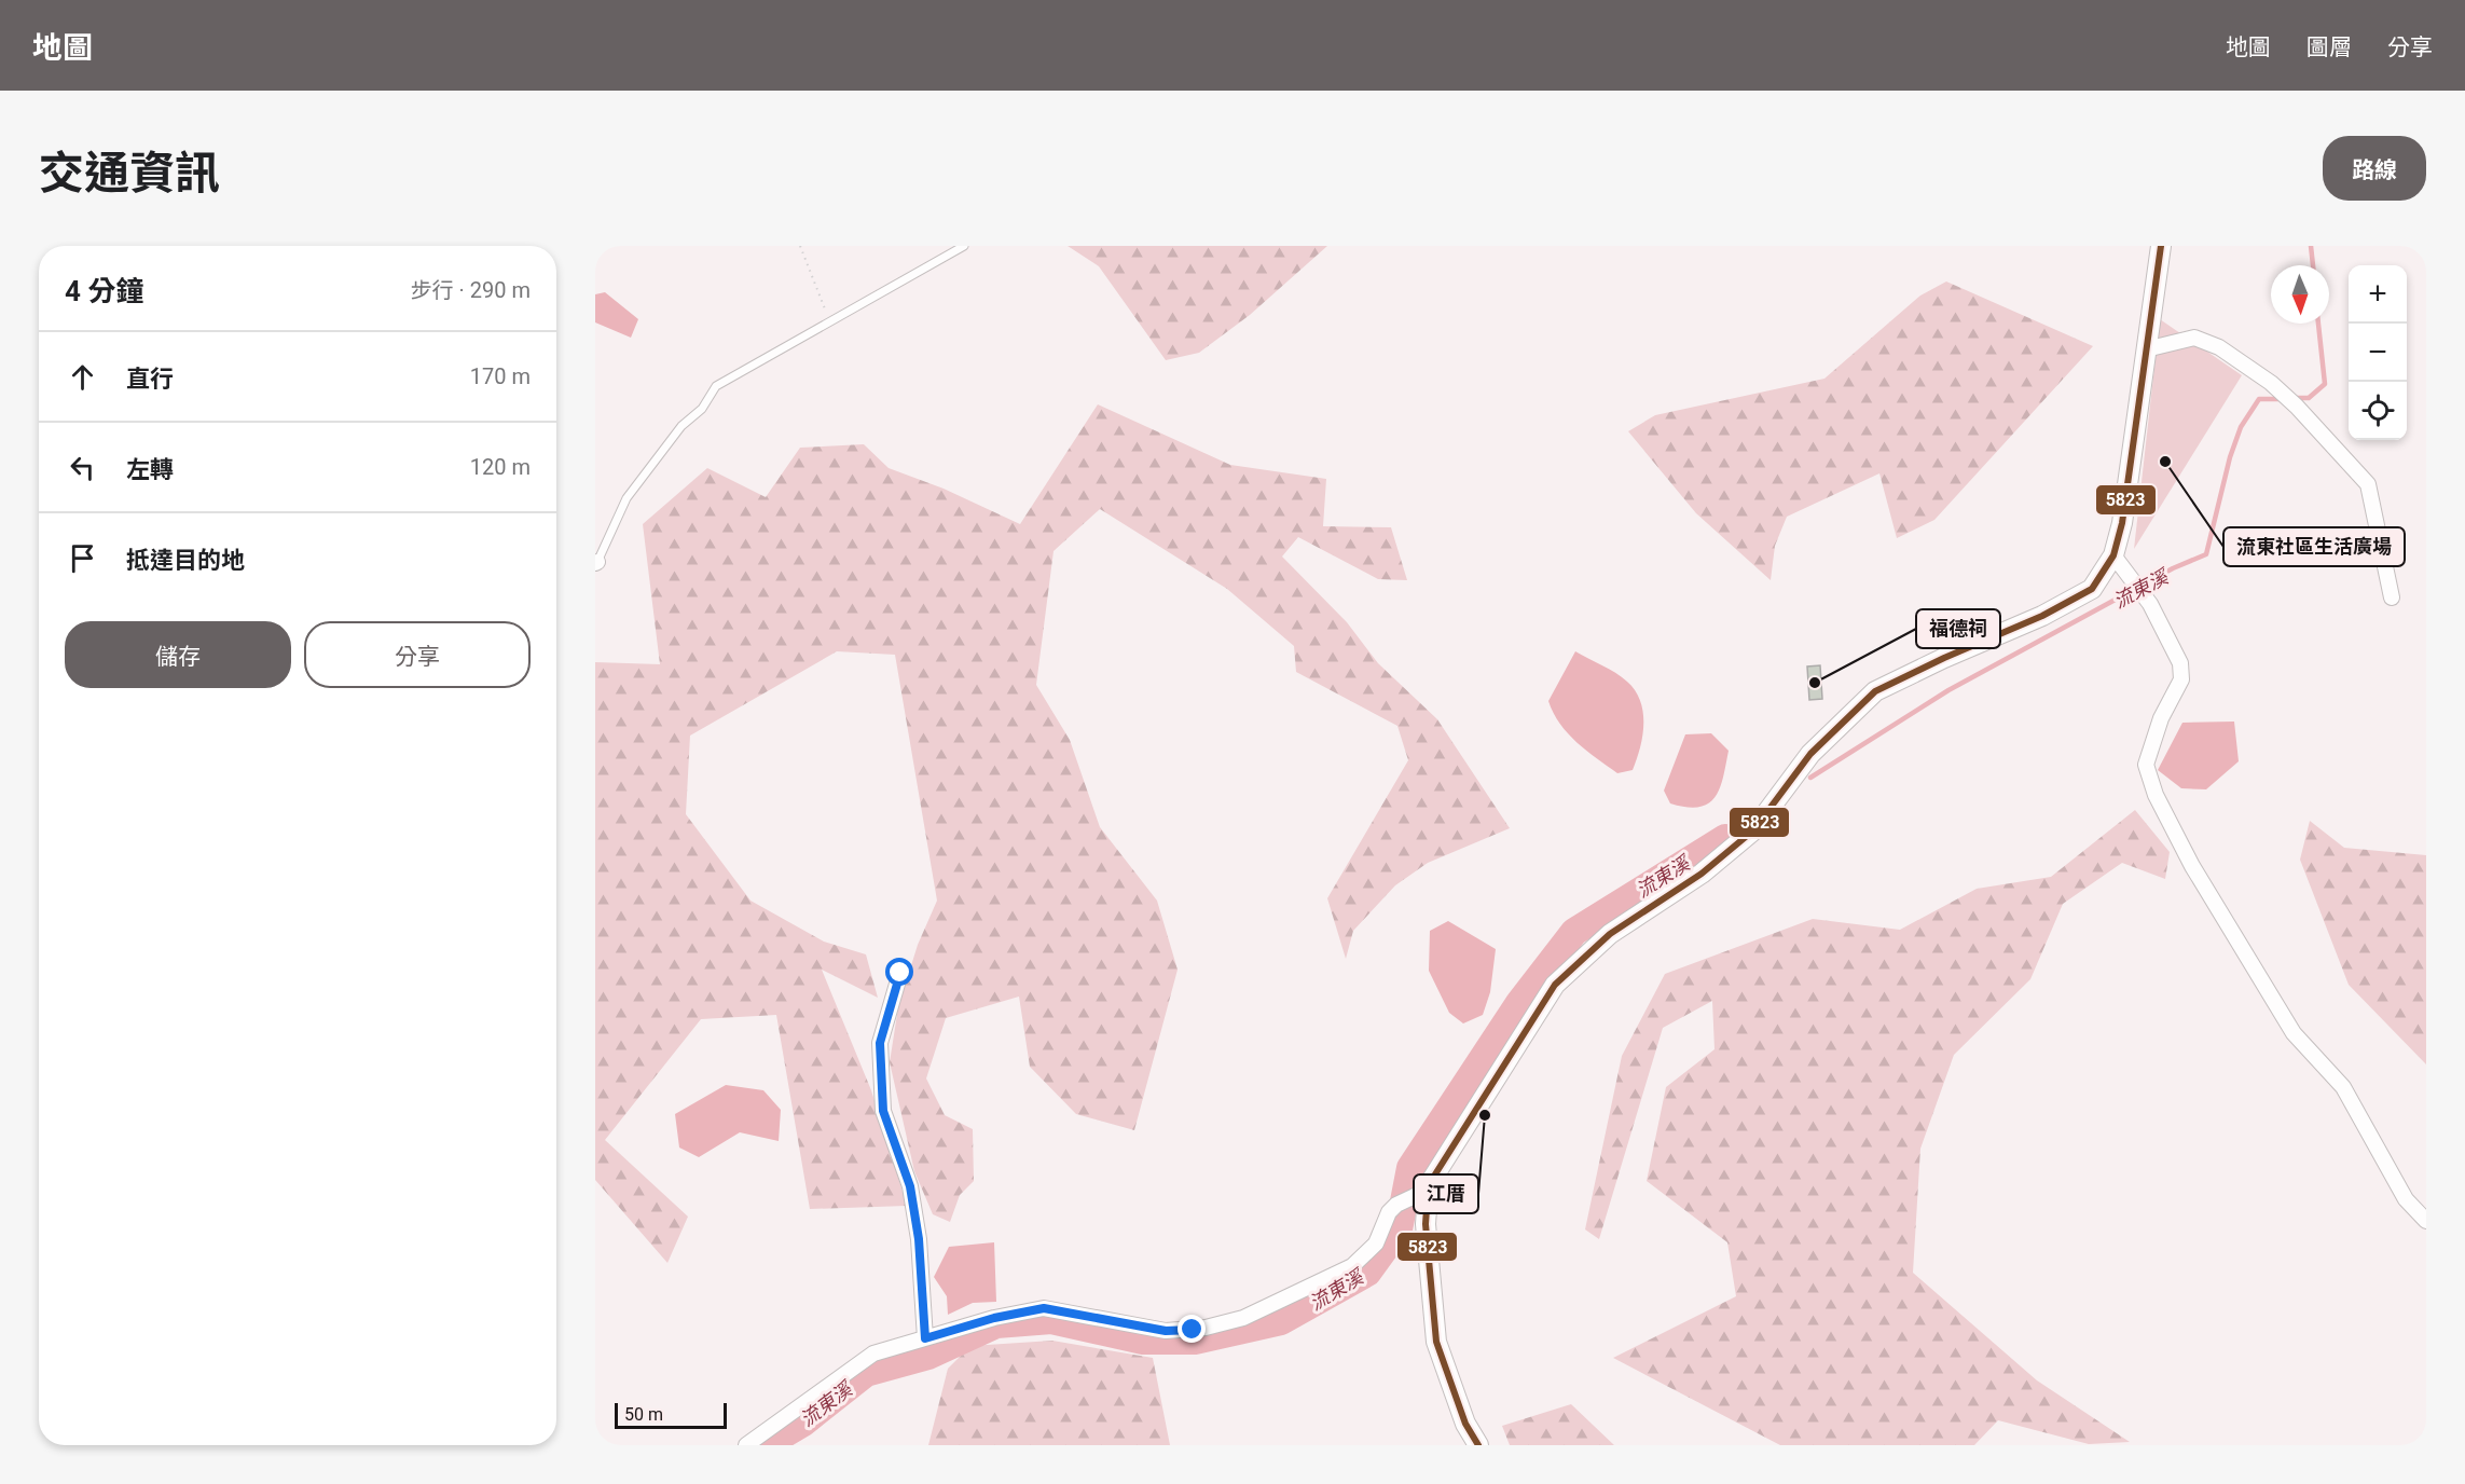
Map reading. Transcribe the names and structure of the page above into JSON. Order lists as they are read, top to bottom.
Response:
{
  "water": ["流東溪"],
  "places": ["流東社區生活廣場", "福德祠", "江厝"],
  "lines": ["transit line 5823"],
  "scale_bar": "50 m",
  "north": "bottom",
  "page": {
    "header": "地圖",
    "nav": ["地圖", "圖層", "分享"],
    "title": "交通資訊",
    "buttons": [
      "路線",
      ["儲存", "分享"]
    ],
    "heading": ["4 分鐘", "步行 · 290 m"],
    "map_buttons": ["+", "−"],
    "list": [
      ["直行", "170 m"],
      ["左轉", "120 m"],
      "抵達目的地"
    ],
    "scale": "50 m"
  }
}
